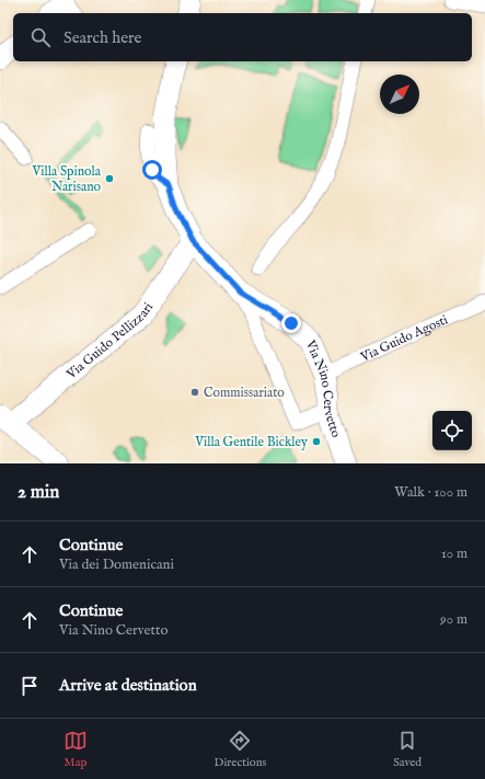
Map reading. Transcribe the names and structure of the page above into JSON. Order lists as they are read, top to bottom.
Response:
{
  "streets": {
    "street": ["Via Guido Agosti", "Via Guido Pellizzari", "Via Nino Cervetto"]
  },
  "crossings": [
    ["Via Guido Agosti", "Via Nino Cervetto"],
    ["Via Guido Pellizzari", "Via Nino Cervetto"]
  ],
  "places": ["Villa Spinola Narisano", "Commissariato", "Villa Gentile Bickley"],
  "north": "top right",
  "page": {
    "search": "Search here",
    "heading": ["2 min", "Walk · 100 m"],
    "list": [
      ["Continue", "Via dei Domenicani", "10 m"],
      ["Continue", "Via Nino Cervetto", "90 m"],
      "Arrive at destination"
    ],
    "nav": ["Map", "Directions", "Saved"]
  }
}
